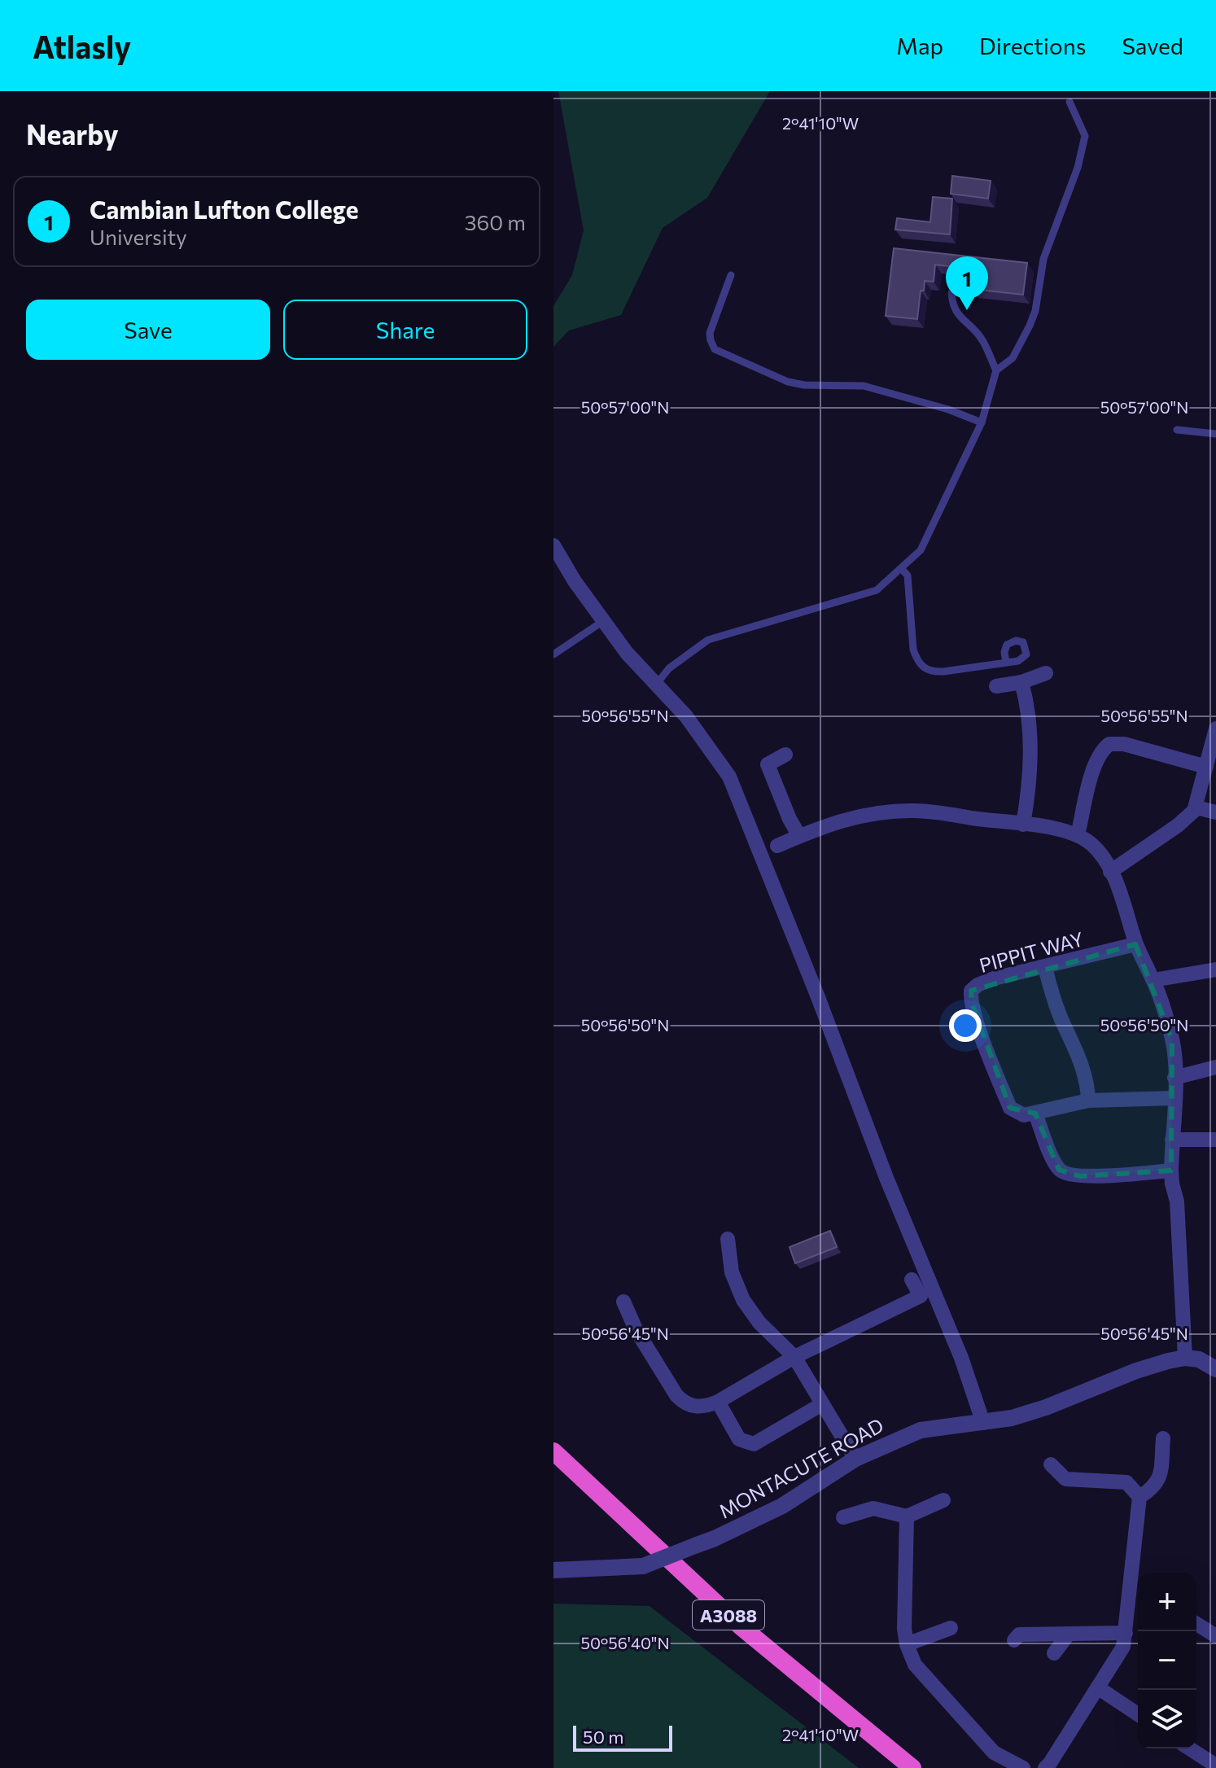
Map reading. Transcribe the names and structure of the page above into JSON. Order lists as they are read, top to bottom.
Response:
{
  "streets": {
    "highway": ["A3088"],
    "street": ["PIPPIT WAY", "MONTACUTE ROAD"]
  },
  "scale_bar": "50 m",
  "page": {
    "header": "Atlasly",
    "nav": ["Map", "Directions", "Saved"],
    "heading": "Nearby",
    "list": [
      {
        "mark": "1",
        "name": "Cambian Lufton College",
        "note": "University",
        "value": "360 m"
      }
    ],
    "pins": "1",
    "buttons": ["Save", "Share"],
    "map_buttons": ["+", "−"],
    "scale": "50 m"
  },
  "coordinates": [
    "2°41'10\"W",
    "50°57'00\"N",
    "50°56'55\"N",
    "50°56'50\"N",
    "50°56'45\"N",
    "50°56'40\"N"
  ]
}
